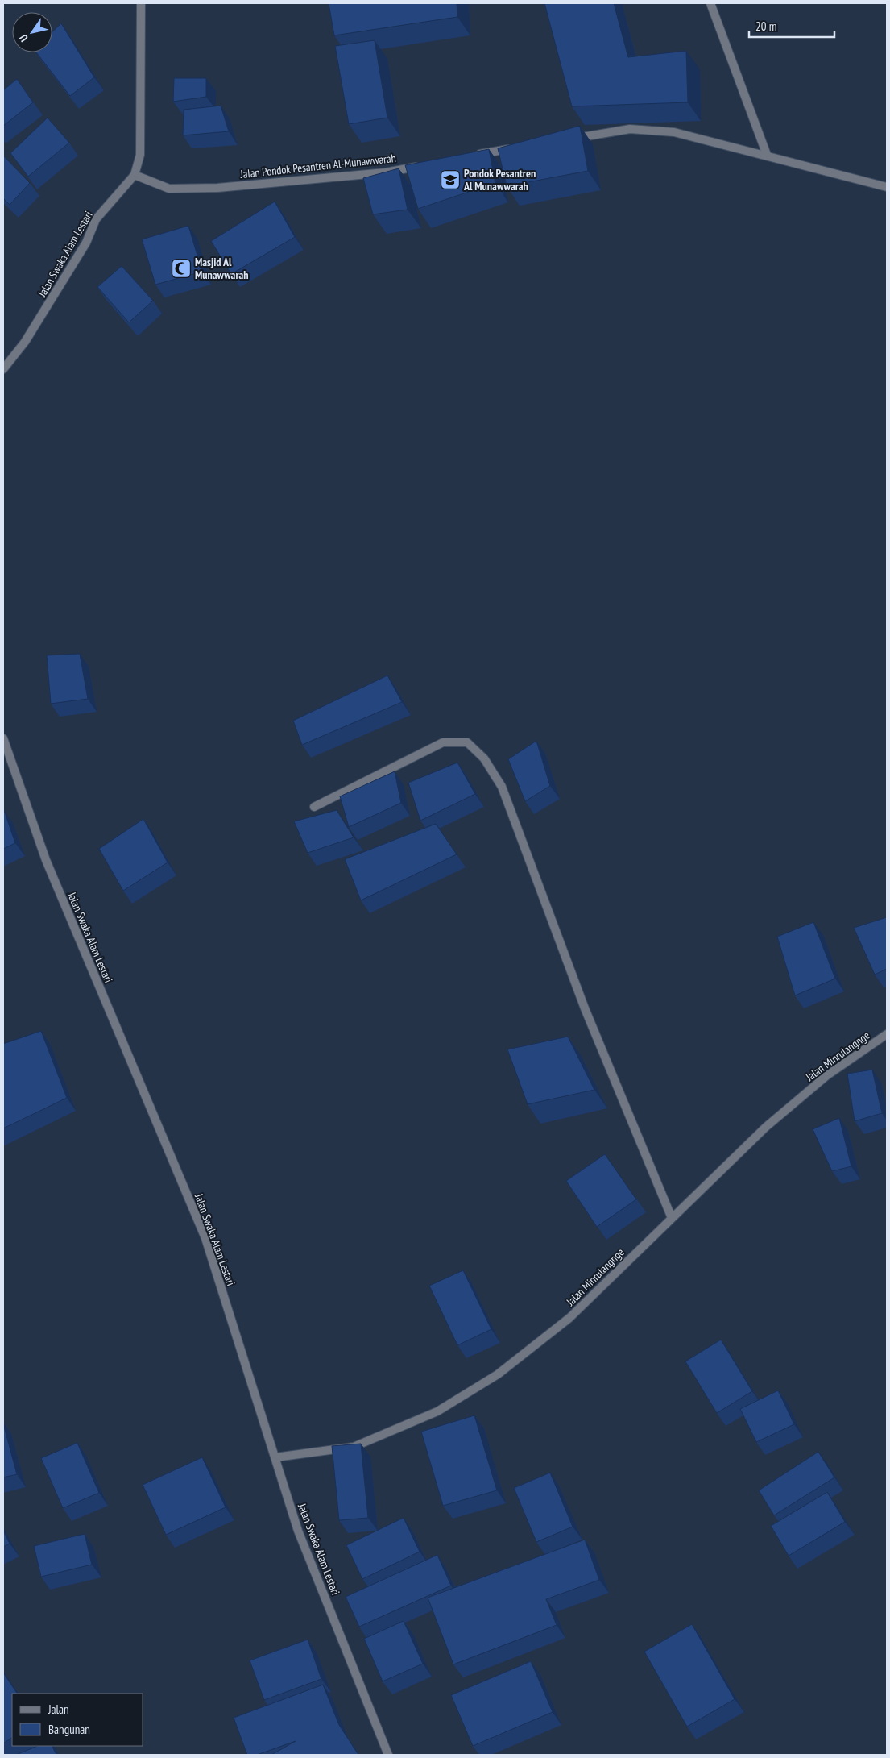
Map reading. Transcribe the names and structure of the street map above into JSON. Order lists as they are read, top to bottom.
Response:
{
  "streets": {
    "street": ["Jalan Pondok Pesantren Al-Munawwarah", "Jalan Swaka Alam Lestari", "Jalan Minrulangnge"]
  },
  "crossings": [
    ["Jalan Pondok Pesantren Al-Munawwarah", "Jalan Swaka Alam Lestari"],
    ["Jalan Swaka Alam Lestari", "Jalan Minrulangnge"]
  ],
  "places": {
    "school or university": ["Pondok Pesantren Al Munawwarah"],
    "mosque": ["Masjid Al Munawwarah"]
  },
  "legend": ["Jalan", "Bangunan"],
  "scale_bar": "20 m",
  "north": "bottom left"
}
